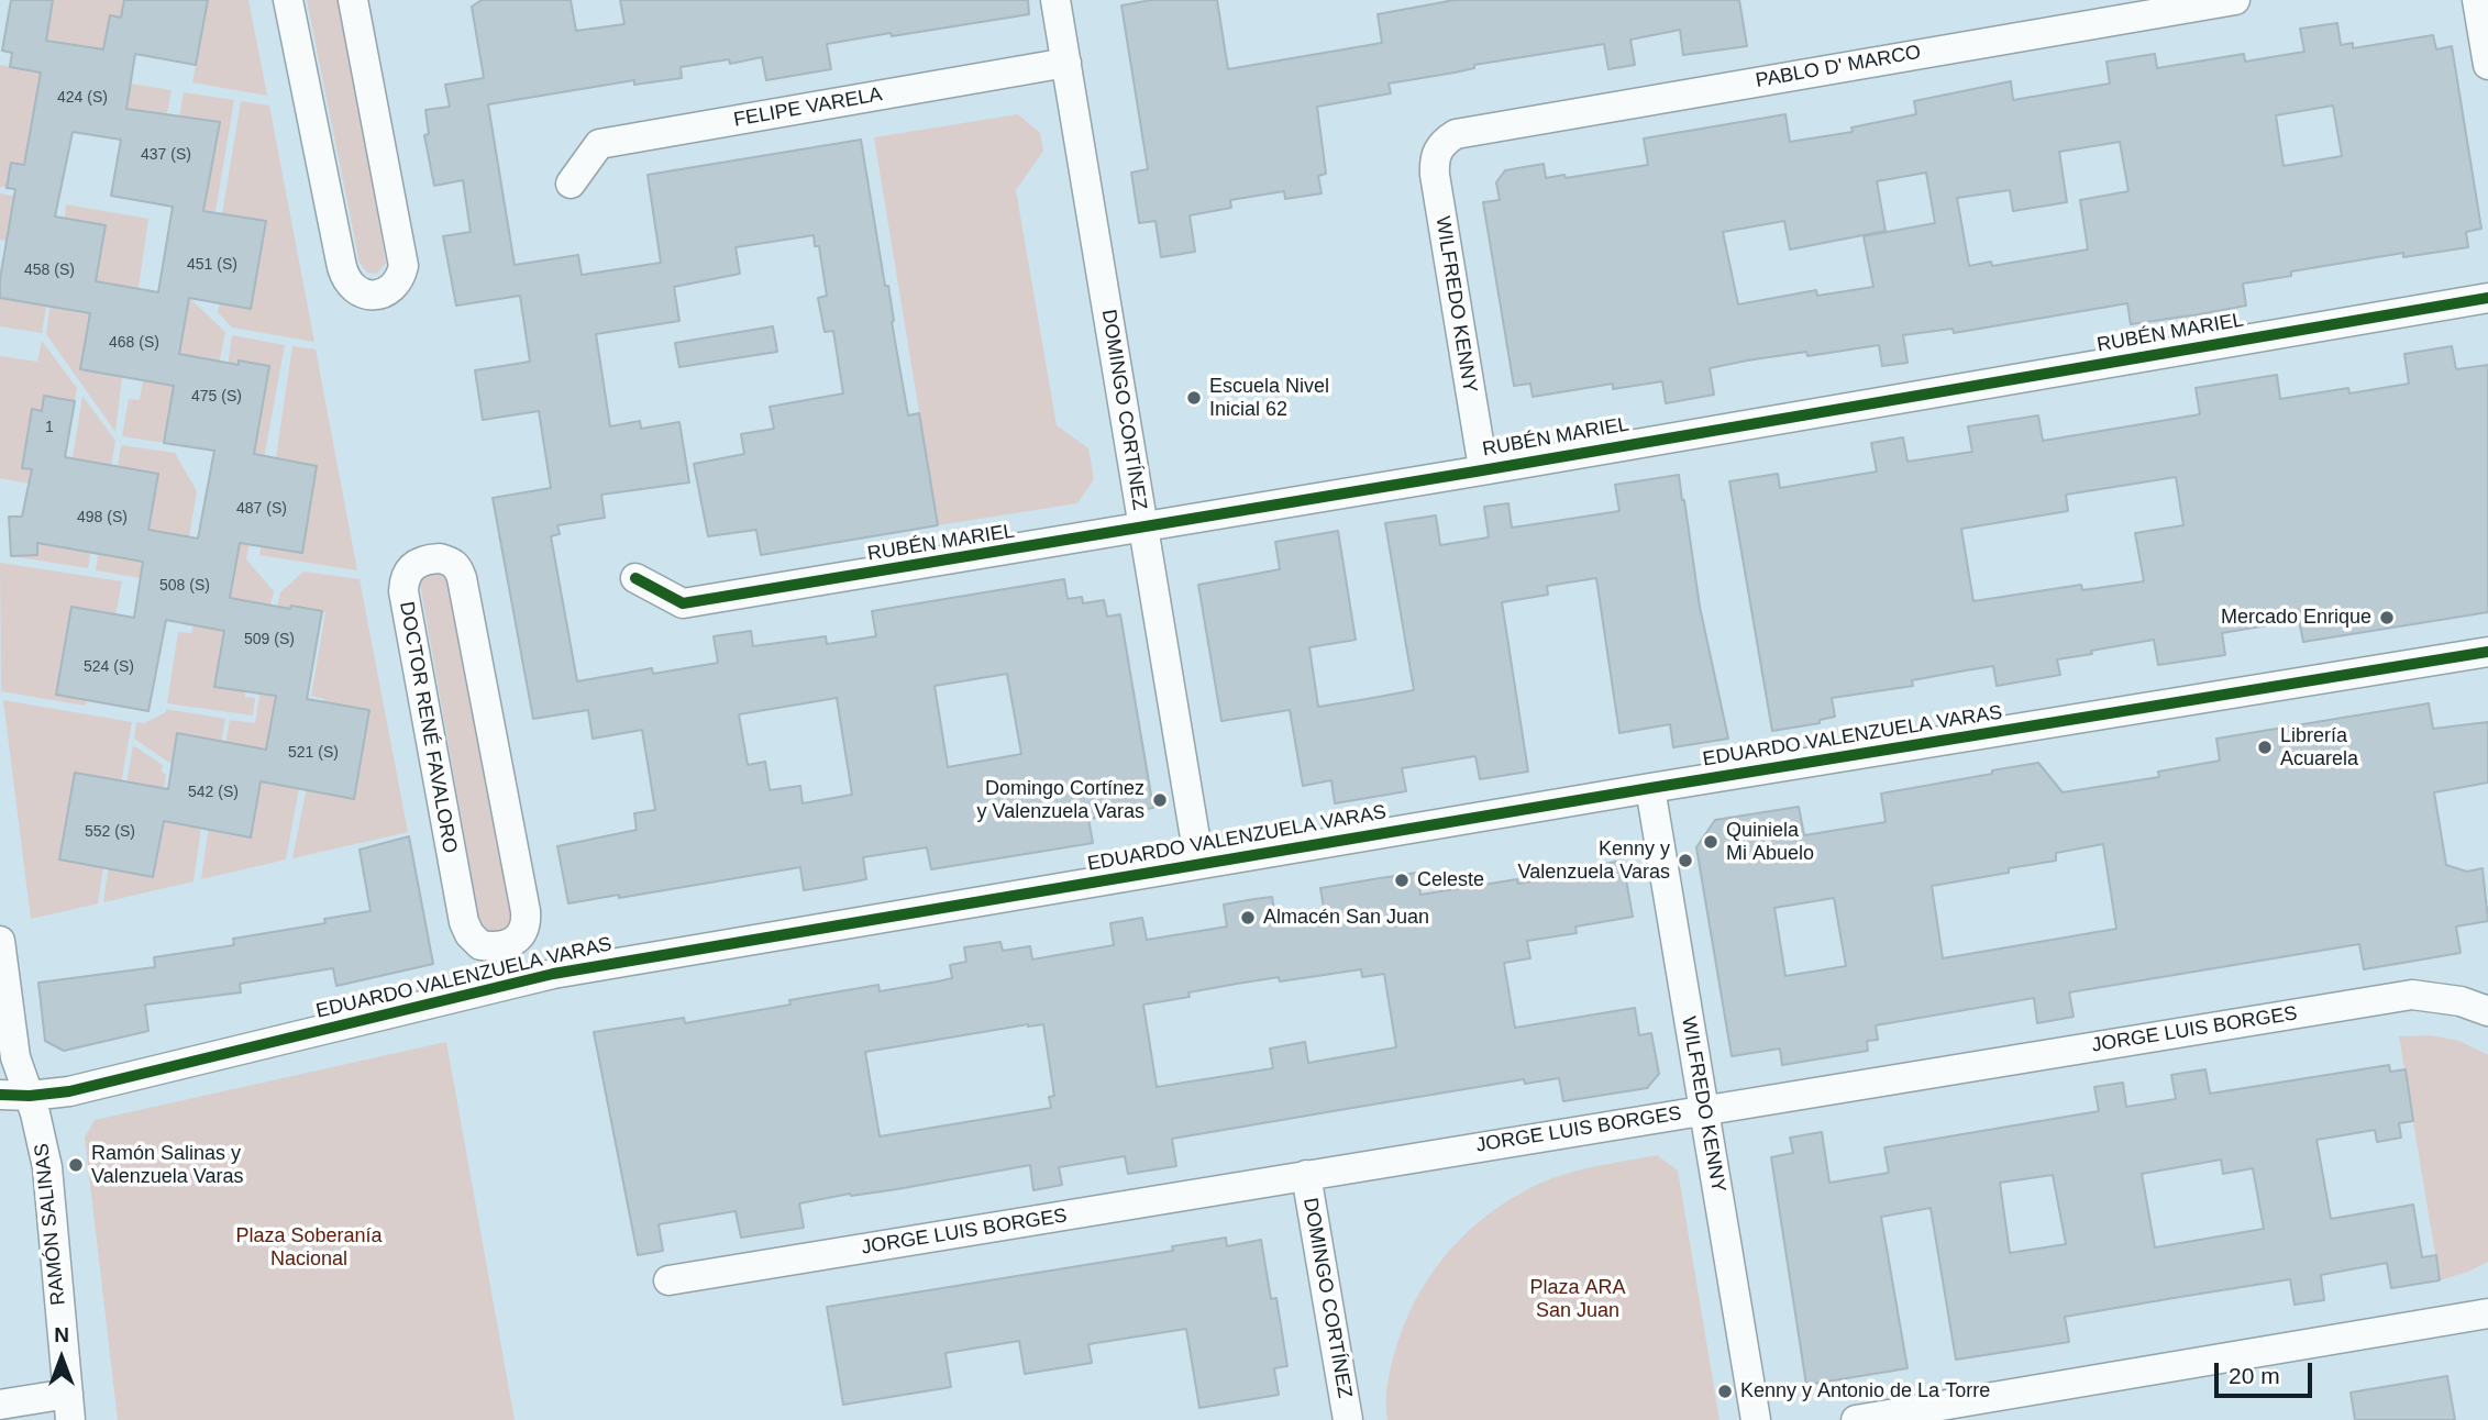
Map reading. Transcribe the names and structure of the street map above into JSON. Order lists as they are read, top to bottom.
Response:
{
  "streets": {
    "street": [
      "PABLO D' MARCO",
      "FELIPE VARELA",
      "WILFREDO KENNY",
      "RUBÉN MARIEL",
      "DOMINGO CORTÍNEZ",
      "DOCTOR RENÉ FAVALORO",
      "EDUARDO VALENZUELA VARAS",
      "JORGE LUIS BORGES",
      "RAMÓN SALINAS"
    ]
  },
  "crossings": [
    ["PABLO D' MARCO", "WILFREDO KENNY"],
    ["FELIPE VARELA", "DOMINGO CORTÍNEZ"],
    ["WILFREDO KENNY", "RUBÉN MARIEL"],
    ["WILFREDO KENNY", "EDUARDO VALENZUELA VARAS"],
    ["WILFREDO KENNY", "JORGE LUIS BORGES"],
    ["RUBÉN MARIEL", "DOMINGO CORTÍNEZ"],
    ["DOMINGO CORTÍNEZ", "EDUARDO VALENZUELA VARAS"],
    ["DOMINGO CORTÍNEZ", "JORGE LUIS BORGES"],
    ["EDUARDO VALENZUELA VARAS", "RAMÓN SALINAS"]
  ],
  "parks": ["Plaza Soberanía Nacional", "Plaza ARA San Juan"],
  "places": [
    "Escuela Nivel Inicial 62",
    "Mercado Enrique",
    "Librería Acuarela",
    "Domingo Cortínez y Valenzuela Varas",
    "Quiniela Mi Abuelo",
    "Kenny y Valenzuela Varas",
    "Celeste",
    "Almacén San Juan",
    "Ramón Salinas y Valenzuela Varas",
    "Kenny y Antonio de La Torre"
  ],
  "house_numbers": [
    "424 (S)",
    "437 (S)",
    "451 (S)",
    "458 (S)",
    "468 (S)",
    "475 (S)",
    "1",
    "487 (S)",
    "498 (S)",
    "508 (S)",
    "509 (S)",
    "524 (S)",
    "521 (S)",
    "542 (S)",
    "552 (S)"
  ],
  "scale_bar": "20 m",
  "north": "top"
}
